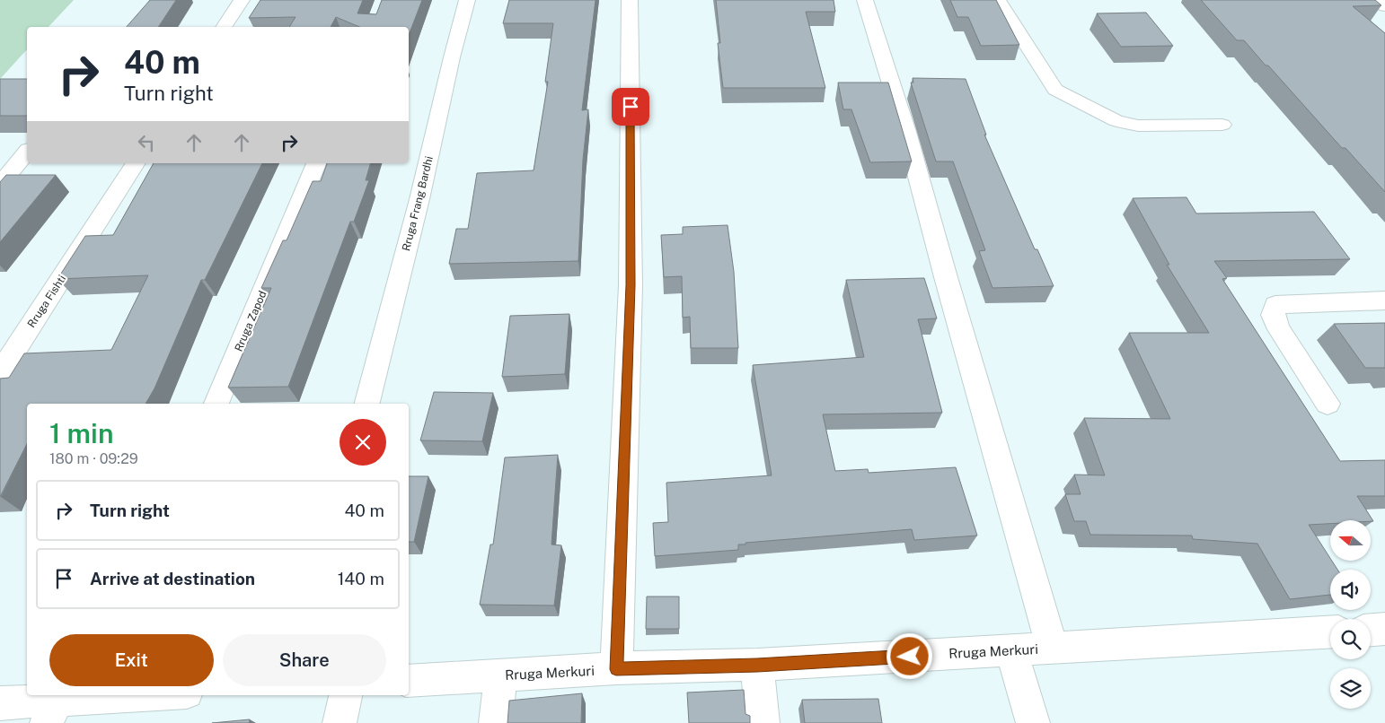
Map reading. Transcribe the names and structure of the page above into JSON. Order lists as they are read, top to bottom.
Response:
{
  "streets": {
    "street": [
      "Rruga Frang Bardhi",
      "Rruga Fishti",
      "Rruga Zapod",
      "Rruga Merkuri"
    ]
  },
  "north": "left",
  "page": {
    "turn": ["40 m", "Turn right"],
    "heading": ["1 min", "180 m · 09:29"],
    "list": [
      {
        "name": "Turn right",
        "value": "40 m"
      },
      {
        "name": "Arrive at destination",
        "value": "140 m"
      }
    ],
    "buttons": ["Exit", "Share"]
  }
}
